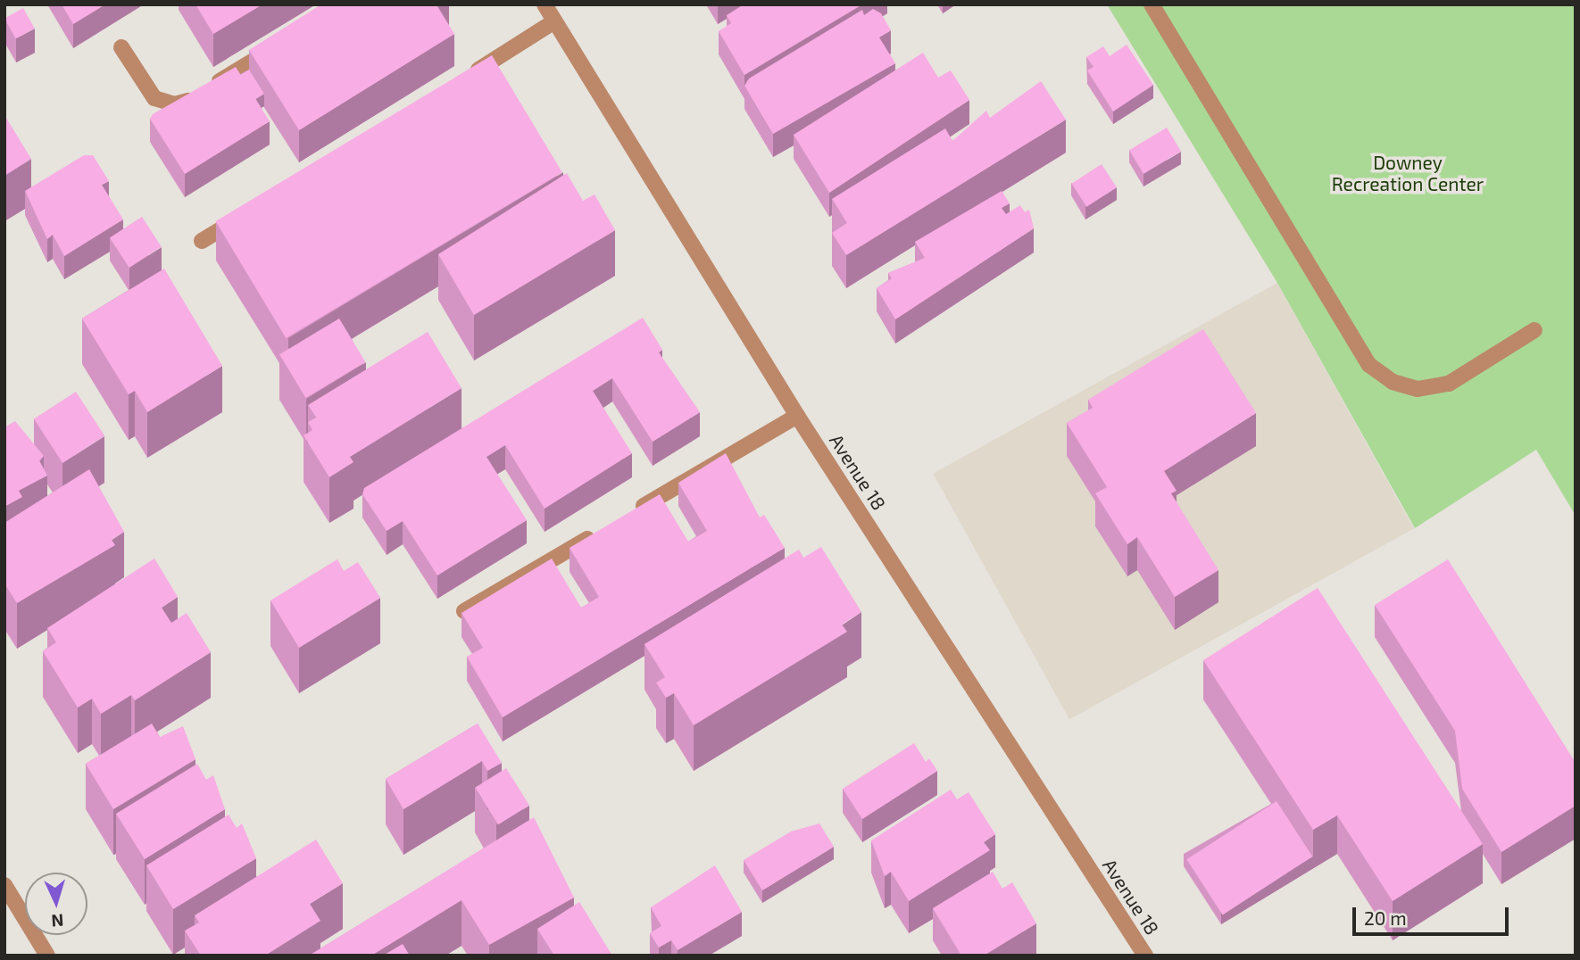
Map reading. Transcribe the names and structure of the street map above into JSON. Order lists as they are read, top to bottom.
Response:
{
  "streets": {
    "street": ["Avenue 18"]
  },
  "parks": ["Downey Recreation Center"],
  "scale_bar": "20 m",
  "north": "bottom"
}
